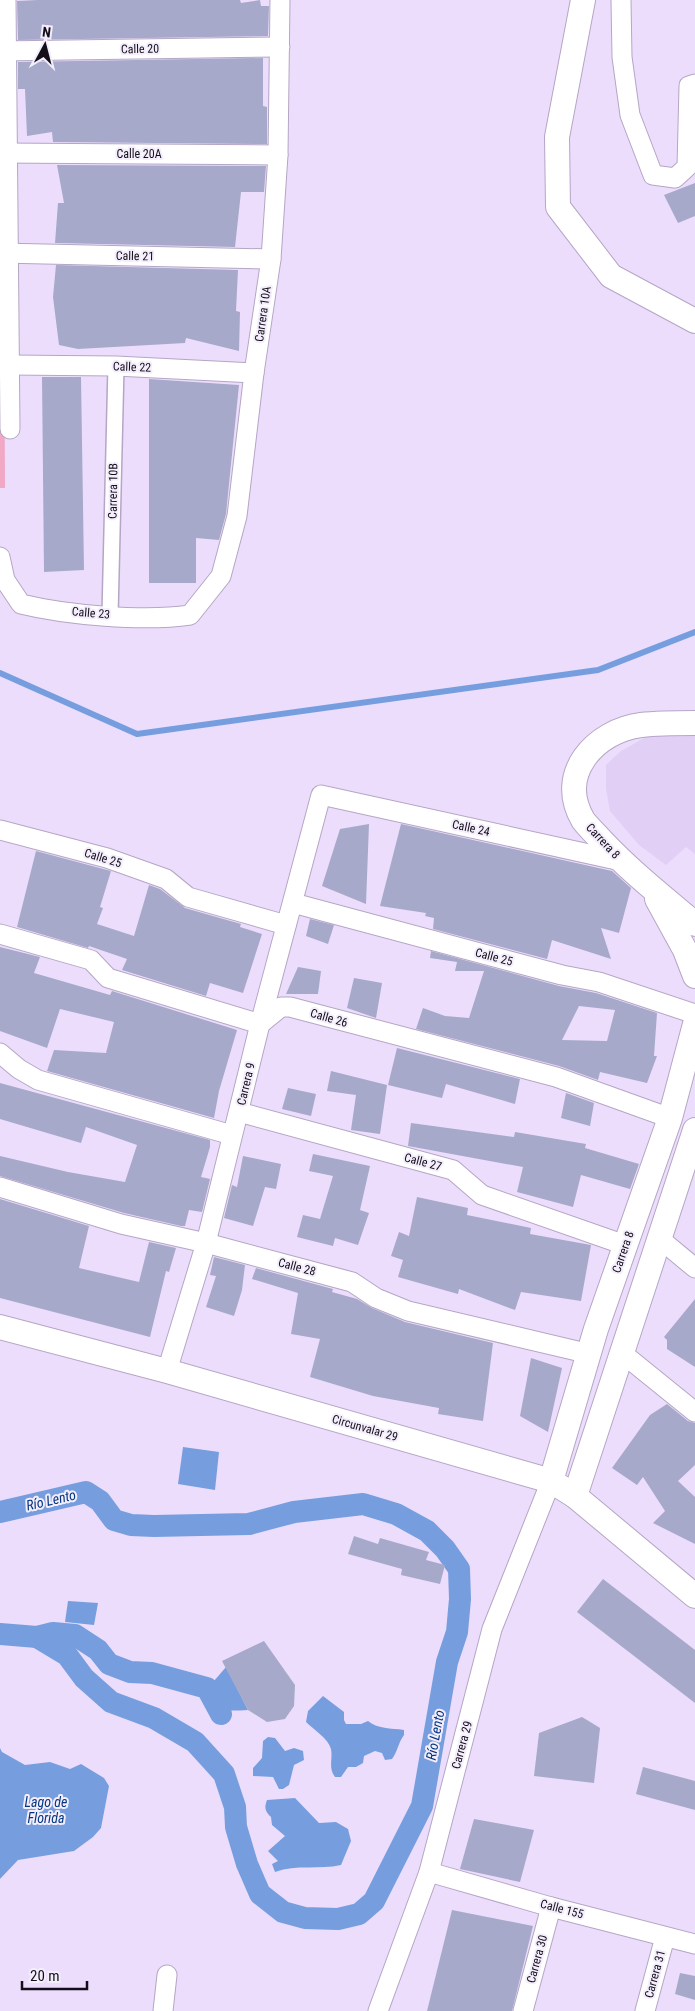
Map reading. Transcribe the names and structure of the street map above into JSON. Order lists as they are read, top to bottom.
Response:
{
  "streets": {
    "street": [
      "Calle 20",
      "Calle 20A",
      "Calle 21",
      "Carrera 10A",
      "Calle 22",
      "Carrera 10B",
      "Calle 23",
      "Calle 24",
      "Carrera 8",
      "Calle 25",
      "Calle 26",
      "Carrera 9",
      "Calle 27",
      "Calle 28",
      "Circunvalar 29",
      "Carrera 29",
      "Calle 155",
      "Carrera 30",
      "Carrera 31"
    ]
  },
  "crossings": [
    ["Calle 20", "Carrera 10A"],
    ["Calle 20A", "Carrera 10A"],
    ["Calle 21", "Carrera 10A"],
    ["Carrera 10A", "Calle 22"],
    ["Carrera 10A", "Calle 23"],
    ["Calle 22", "Carrera 10B"],
    ["Carrera 10B", "Calle 23"],
    ["Calle 24", "Carrera 8"],
    ["Calle 24", "Carrera 9"],
    ["Carrera 8", "Calle 26"],
    ["Carrera 8", "Calle 27"],
    ["Carrera 8", "Calle 28"],
    ["Carrera 8", "Circunvalar 29"],
    ["Carrera 8", "Carrera 29"],
    ["Calle 25", "Carrera 9"],
    ["Calle 26", "Carrera 9"],
    ["Carrera 9", "Calle 27"],
    ["Carrera 9", "Calle 28"],
    ["Carrera 9", "Circunvalar 29"],
    ["Circunvalar 29", "Carrera 29"],
    ["Carrera 29", "Calle 155"],
    ["Calle 155", "Carrera 30"],
    ["Calle 155", "Carrera 31"]
  ],
  "water": ["Río Lento", "Lago de Florida"],
  "scale_bar": "20 m",
  "north": "top"
}
